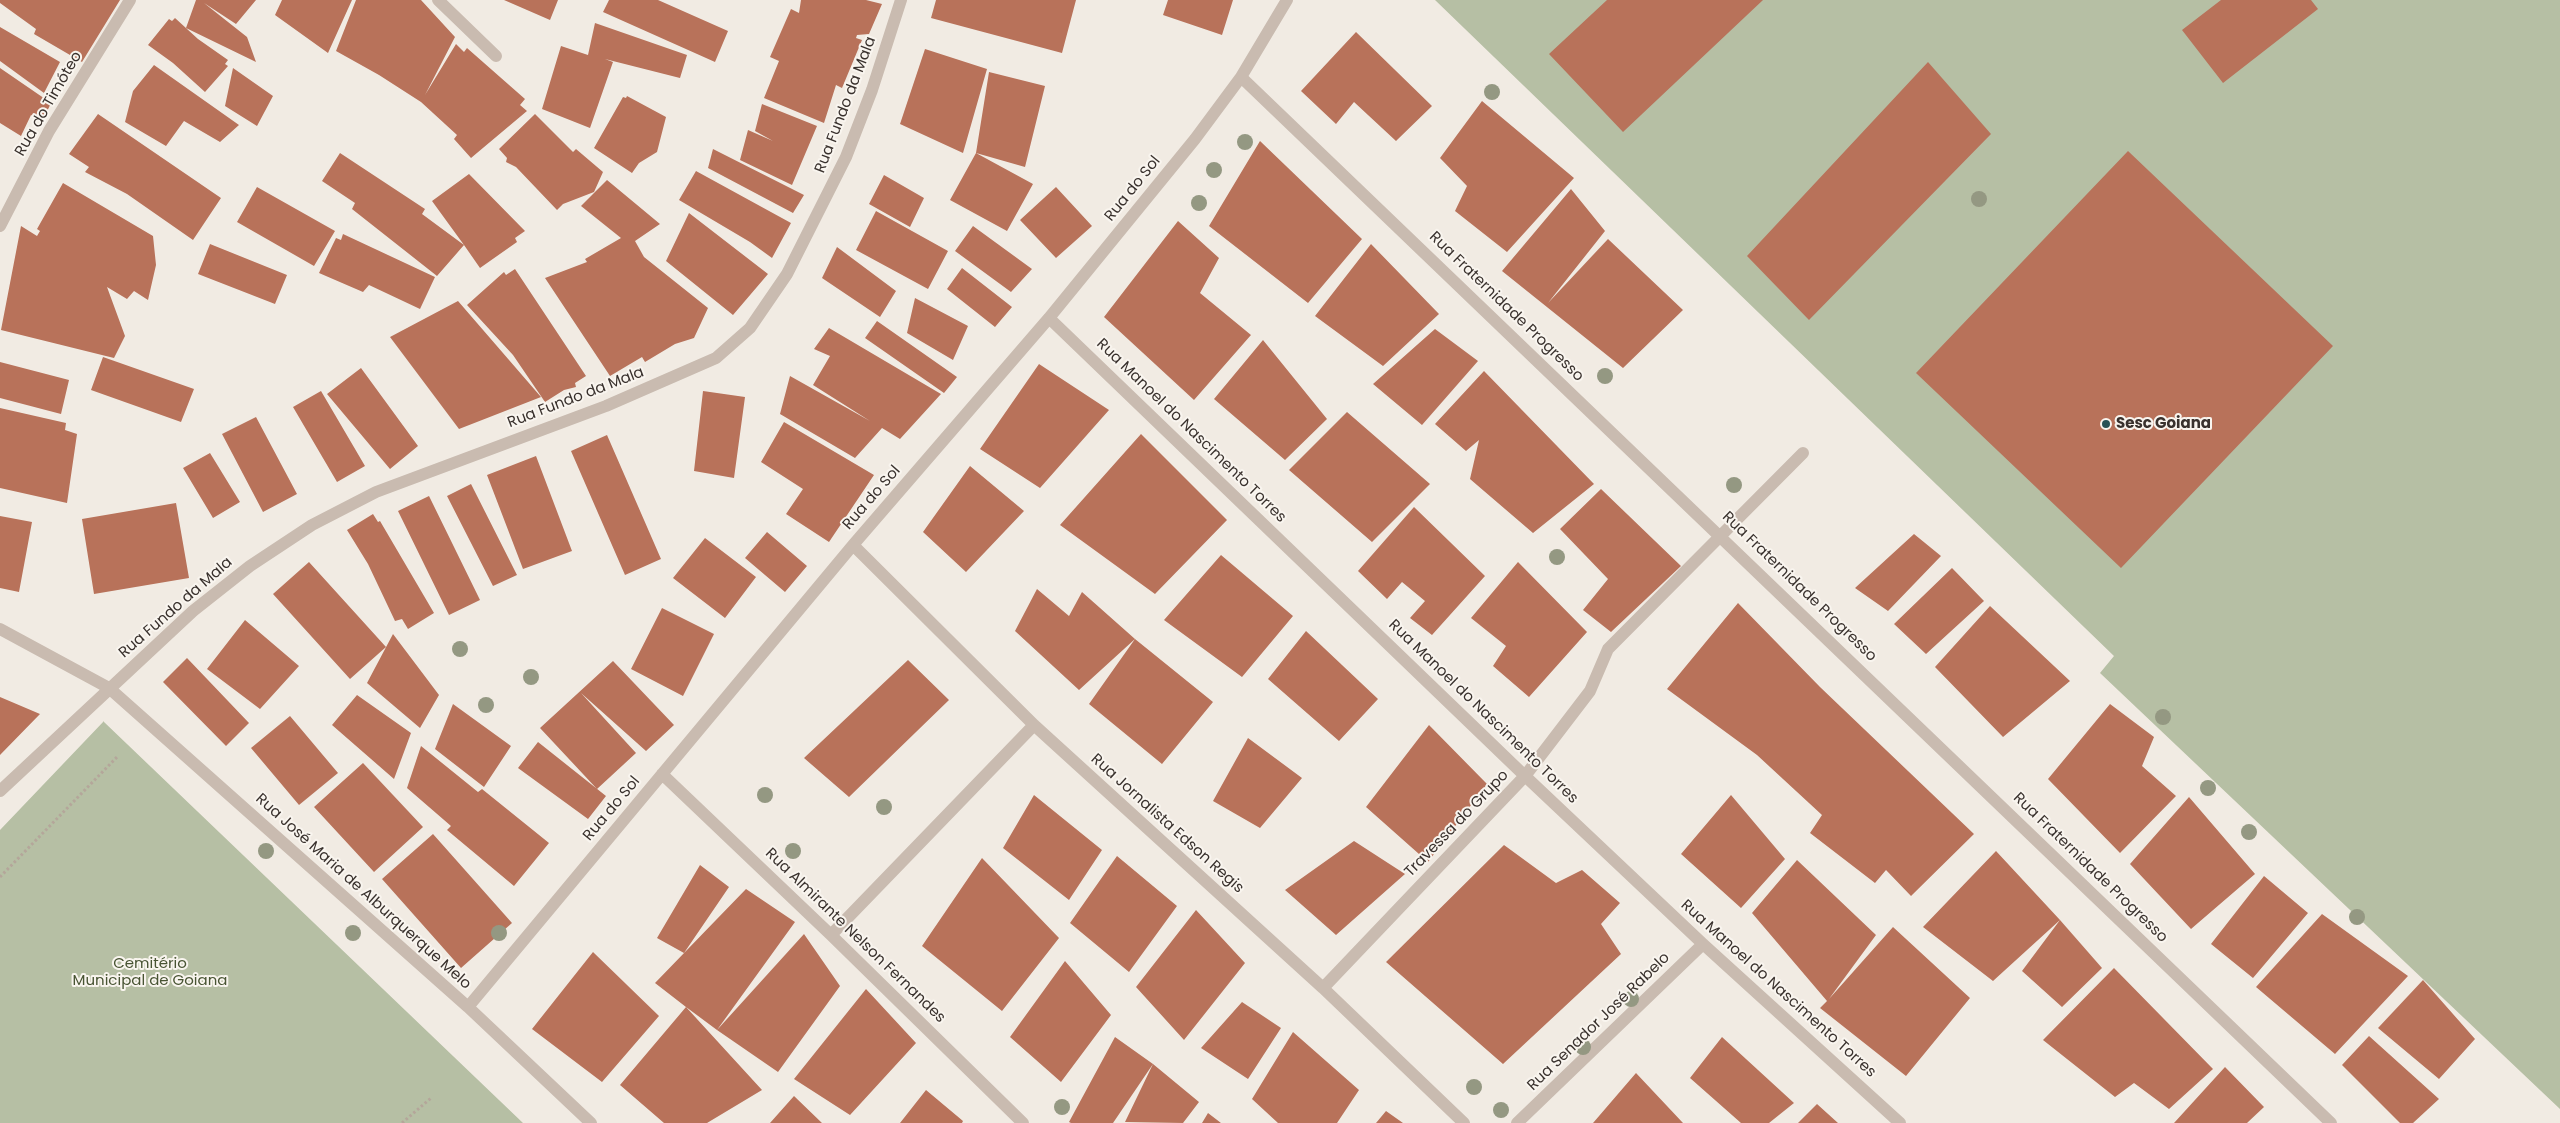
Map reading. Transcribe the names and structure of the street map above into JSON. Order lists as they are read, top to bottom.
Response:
{
  "streets": {
    "street": [
      "Rua do Timóteo",
      "Rua Fundo da Mala",
      "Rua do Sol",
      "Rua Fraternidade Progresso",
      "Rua Manoel do Nascimento Torres",
      "Rua Jornalista Edson Regis",
      "Travessa do Grupo",
      "Rua José Maria de Alburquerque Melo",
      "Rua Almirante Nelson Fernandes",
      "Rua Senador José Rabelo"
    ]
  },
  "crossings": [
    ["Rua Fundo da Mala", "Rua José Maria de Alburquerque Melo"],
    ["Rua do Sol", "Rua Fraternidade Progresso"],
    ["Rua do Sol", "Rua Manoel do Nascimento Torres"],
    ["Rua do Sol", "Rua Jornalista Edson Regis"],
    ["Rua do Sol", "Rua José Maria de Alburquerque Melo"],
    ["Rua do Sol", "Rua Almirante Nelson Fernandes"],
    ["Rua Fraternidade Progresso", "Travessa do Grupo"],
    ["Rua Manoel do Nascimento Torres", "Travessa do Grupo"],
    ["Rua Manoel do Nascimento Torres", "Rua Senador José Rabelo"],
    ["Rua Jornalista Edson Regis", "Travessa do Grupo"]
  ],
  "parks": ["Cemitério Municipal de Goiana"],
  "places": ["Sesc Goiana"]
}
